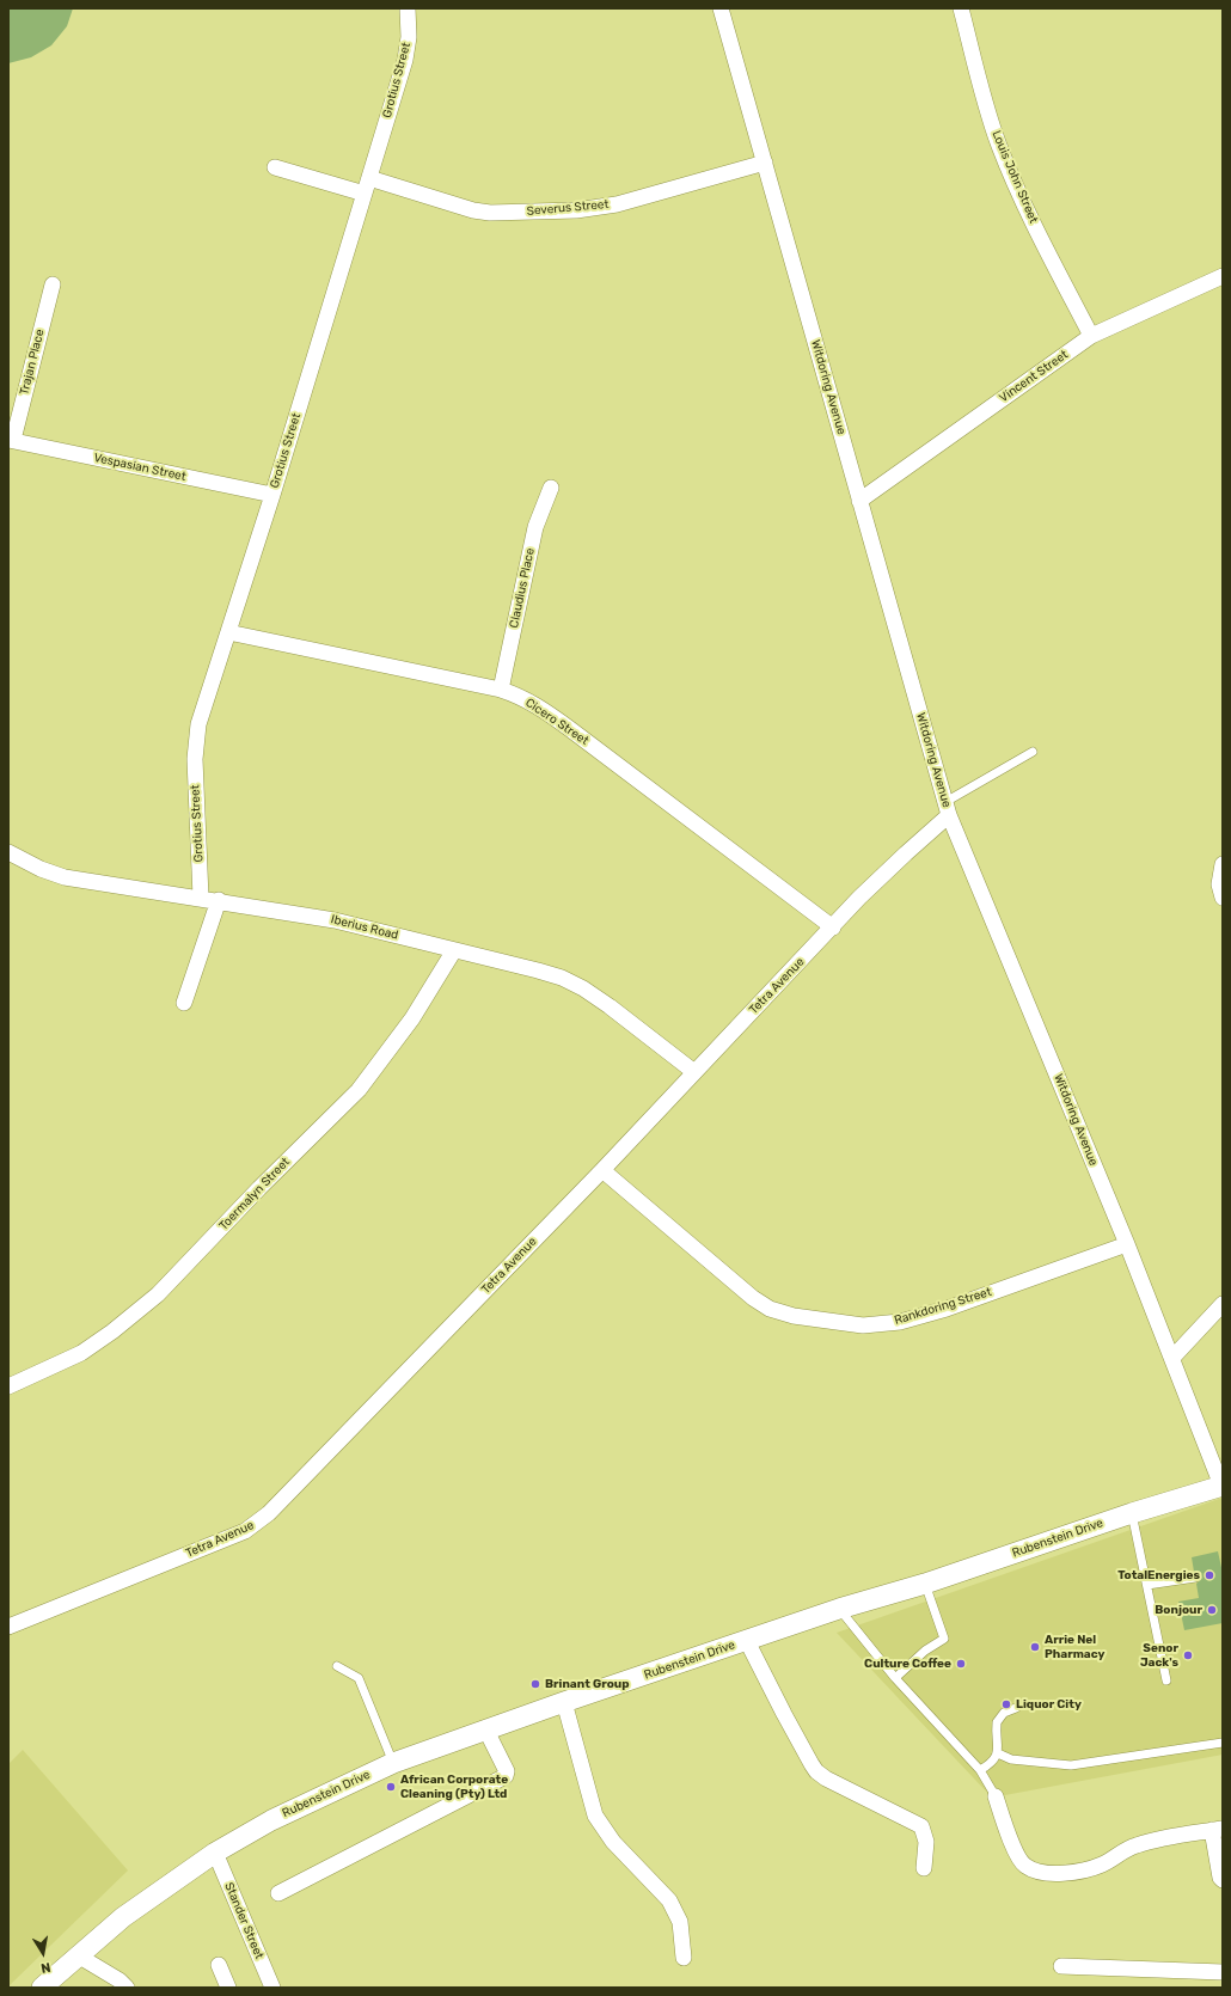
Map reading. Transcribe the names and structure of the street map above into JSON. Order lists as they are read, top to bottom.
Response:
{
  "streets": {
    "street": [
      "Grotius Street",
      "Louis John Street",
      "Severus Street",
      "Trajan Place",
      "Vincent Street",
      "Witdoring Avenue",
      "Vespasian Street",
      "Claudius Place",
      "Cicero Street",
      "Iberius Road",
      "Tetra Avenue",
      "Toermalyn Street",
      "Rankdoring Street",
      "Rubenstein Drive",
      "Stander Street"
    ]
  },
  "crossings": [
    ["Grotius Street", "Severus Street"],
    ["Grotius Street", "Vespasian Street"],
    ["Grotius Street", "Cicero Street"],
    ["Grotius Street", "Iberius Road"],
    ["Louis John Street", "Vincent Street"],
    ["Severus Street", "Witdoring Avenue"],
    ["Trajan Place", "Vespasian Street"],
    ["Vincent Street", "Witdoring Avenue"],
    ["Witdoring Avenue", "Tetra Avenue"],
    ["Witdoring Avenue", "Rankdoring Street"],
    ["Witdoring Avenue", "Rubenstein Drive"],
    ["Claudius Place", "Cicero Street"],
    ["Cicero Street", "Tetra Avenue"],
    ["Iberius Road", "Tetra Avenue"],
    ["Iberius Road", "Toermalyn Street"],
    ["Tetra Avenue", "Rankdoring Street"],
    ["Rubenstein Drive", "Stander Street"]
  ],
  "places": [
    "TotalEnergies",
    "Bonjour",
    "Arrie Nel Pharmacy",
    "Senor Jack's",
    "Culture Coffee",
    "Brinant Group",
    "Liquor City",
    "African Corporate Cleaning (Pty) Ltd"
  ],
  "north": "bottom"
}
